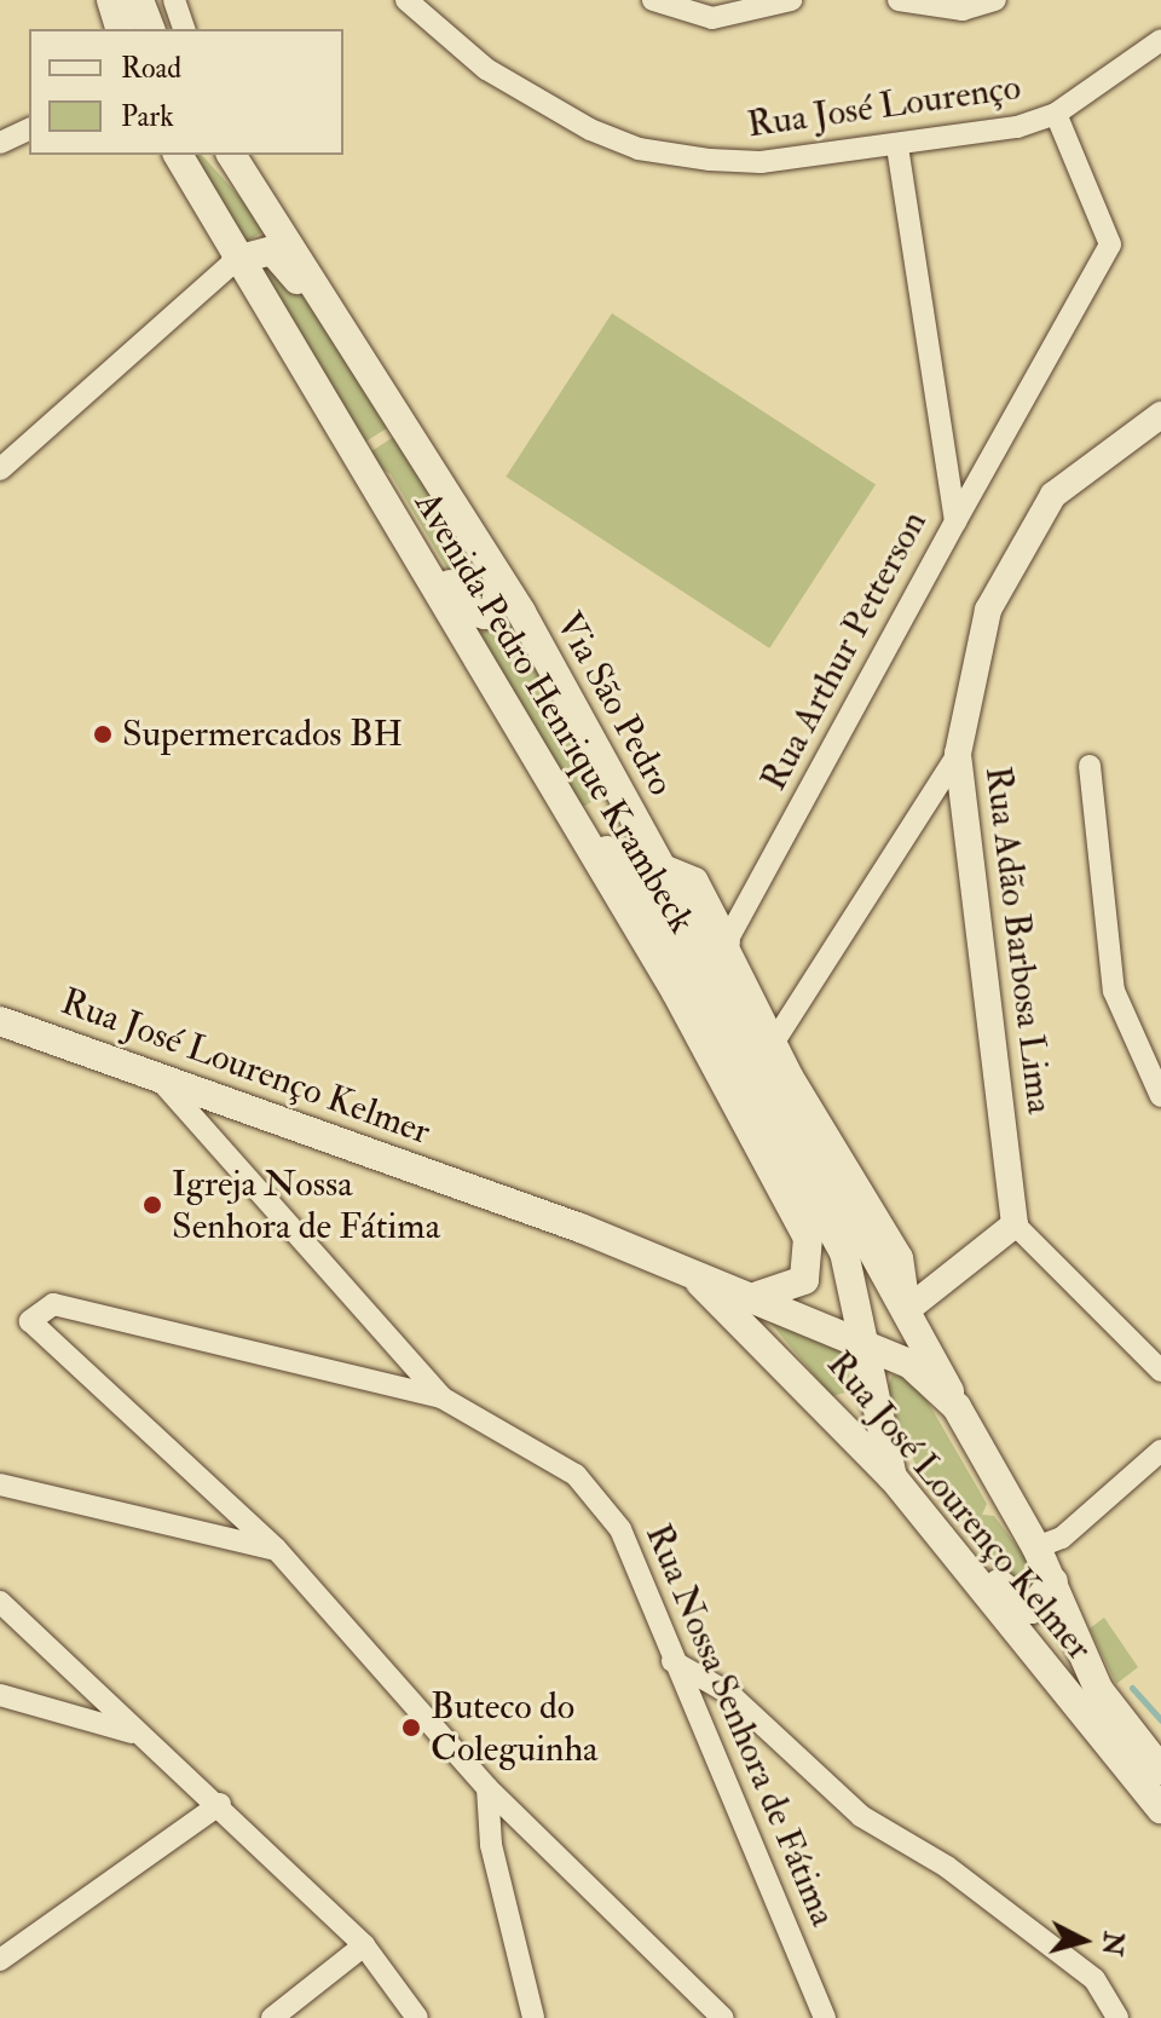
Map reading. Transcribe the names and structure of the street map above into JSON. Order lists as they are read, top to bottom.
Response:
{
  "streets": {
    "main road": ["Via São Pedro", "Avenida Pedro Henrique Krambeck", "Rua José Lourenço Kelmer"],
    "street": [
      "Rua José Lourenço",
      "Rua Arthur Petterson",
      "Rua Adão Barbosa Lima",
      "Rua Nossa Senhora de Fátima"
    ]
  },
  "crossings": [
    ["Rua José Lourenço", "Rua Arthur Petterson"],
    ["Rua Arthur Petterson", "Avenida Pedro Henrique Krambeck"],
    ["Via São Pedro", "Avenida Pedro Henrique Krambeck"],
    ["Avenida Pedro Henrique Krambeck", "Rua José Lourenço Kelmer"],
    ["Rua José Lourenço Kelmer", "Rua Nossa Senhora de Fátima"]
  ],
  "places": ["Supermercados BH", "Igreja Nossa Senhora de Fátima", "Buteco do Coleguinha"],
  "legend": ["Road", "Park"],
  "north": "right"
}
